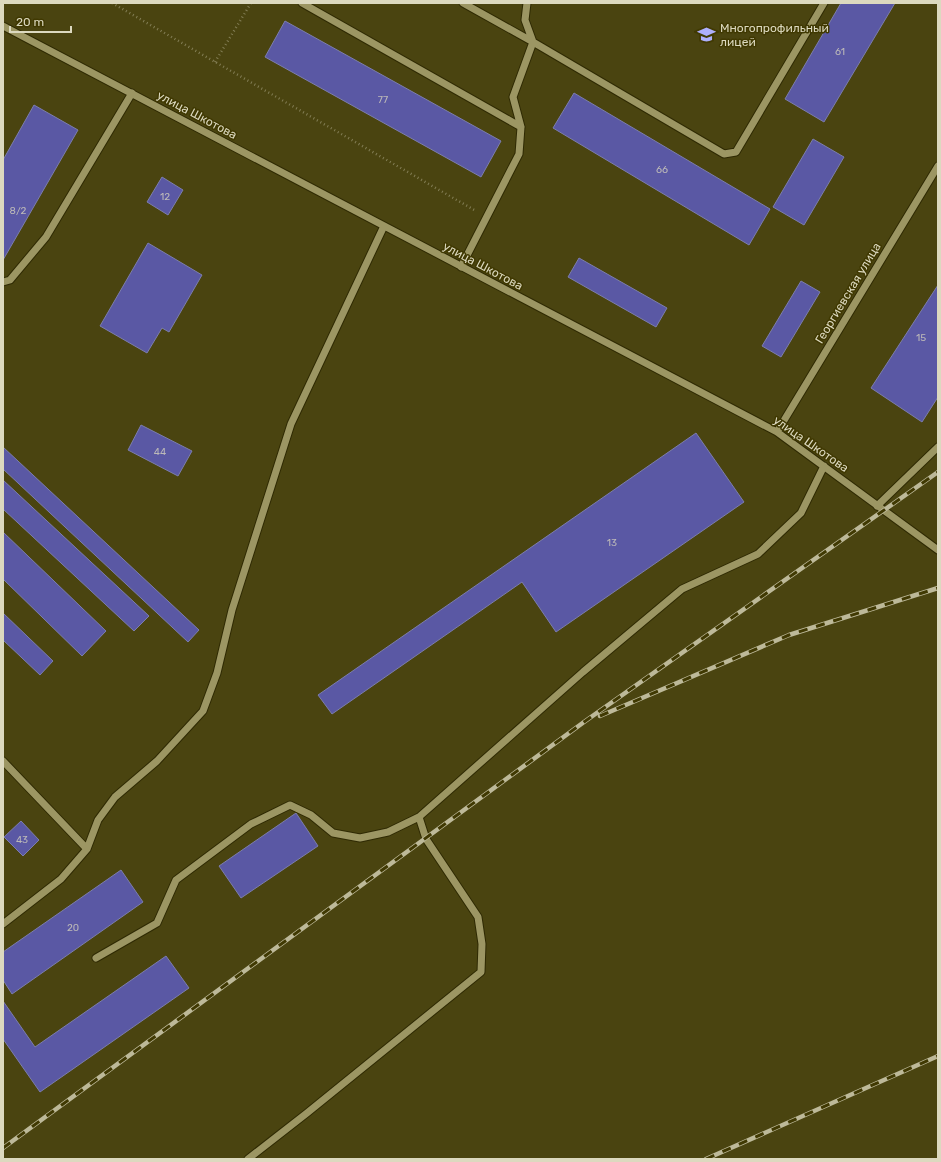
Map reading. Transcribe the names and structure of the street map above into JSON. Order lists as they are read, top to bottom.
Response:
{
  "streets": {
    "street": ["улица Шкотова", "Георгиевская улица"]
  },
  "crossings": [
    ["улица Шкотова", "Георгиевская улица"]
  ],
  "places": {
    "school or university": ["Многопрофильный лицей"]
  },
  "house_numbers": [
    "61",
    "77",
    "66",
    "12",
    "8/2",
    "15",
    "44",
    "13",
    "43",
    "20"
  ],
  "scale_bar": "20 m"
}
